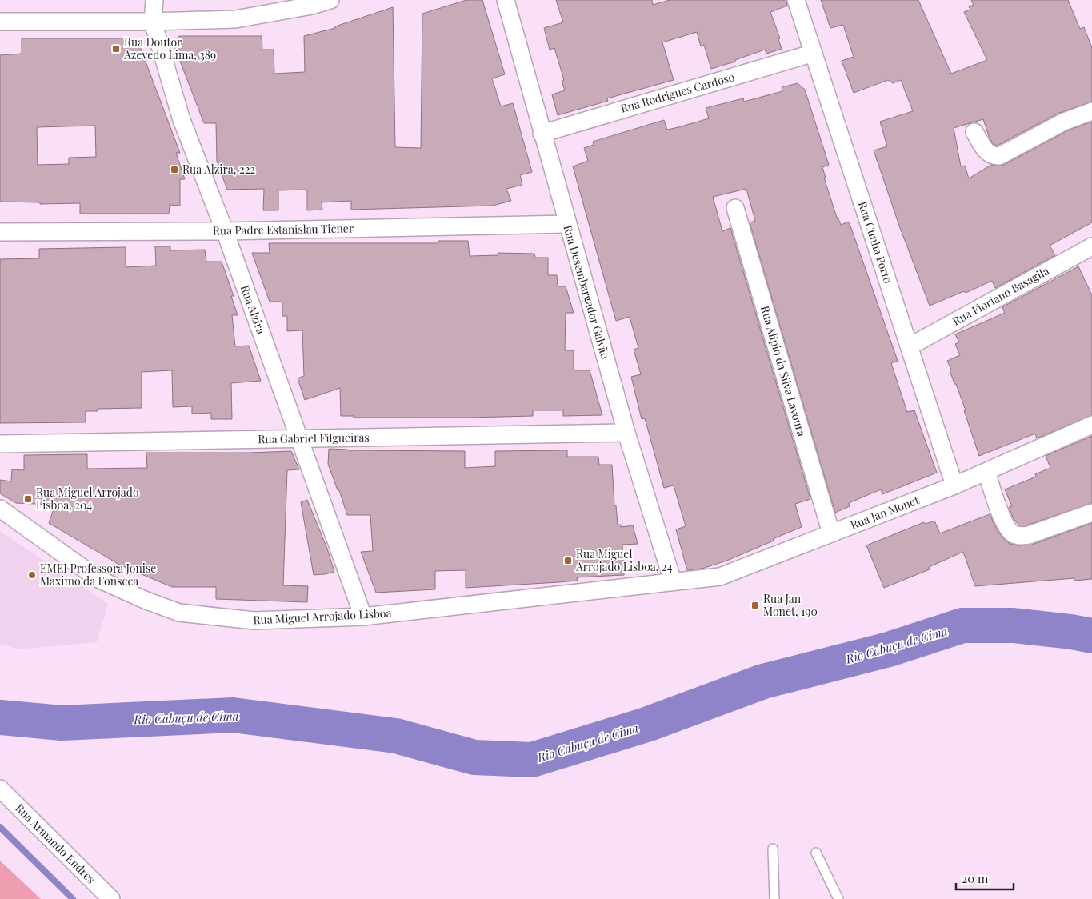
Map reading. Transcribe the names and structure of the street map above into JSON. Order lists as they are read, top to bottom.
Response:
{
  "streets": {
    "street": [
      "Rua Rodrigues Cardoso",
      "Rua Padre Estanislau Ticner",
      "Rua Cunha Porto",
      "Rua Desembargador Galvão",
      "Rua Floriano Basagila",
      "Rua Alzira",
      "Rua Alípio da Silva Lavoura",
      "Rua Gabriel Filgueiras",
      "Rua Jan Monet",
      "Rua Miguel Arrojado Lisboa",
      "Rua Armando Endres"
    ]
  },
  "crossings": [
    ["Rua Rodrigues Cardoso", "Rua Cunha Porto"],
    ["Rua Rodrigues Cardoso", "Rua Desembargador Galvão"],
    ["Rua Padre Estanislau Ticner", "Rua Desembargador Galvão"],
    ["Rua Padre Estanislau Ticner", "Rua Alzira"],
    ["Rua Cunha Porto", "Rua Floriano Basagila"],
    ["Rua Cunha Porto", "Rua Jan Monet"],
    ["Rua Desembargador Galvão", "Rua Gabriel Filgueiras"],
    ["Rua Desembargador Galvão", "Rua Jan Monet"],
    ["Rua Desembargador Galvão", "Rua Miguel Arrojado Lisboa"],
    ["Rua Alzira", "Rua Gabriel Filgueiras"],
    ["Rua Alzira", "Rua Miguel Arrojado Lisboa"],
    ["Rua Alípio da Silva Lavoura", "Rua Jan Monet"],
    ["Rua Jan Monet", "Rua Miguel Arrojado Lisboa"]
  ],
  "water": ["Rio Cabuçu de Cima"],
  "places": {
    "transit": [
      "Rua Doutor Azevedo Lima, 389",
      "Rua Alzira, 222",
      "Rua Miguel Arrojado Lisboa, 204",
      "Rua Miguel Arrojado Lisboa, 24",
      "Rua Jan Monet, 190"
    ],
    "other": ["EMEI Professora Jonise Maximo da Fonseca"]
  },
  "scale_bar": "20 m"
}
